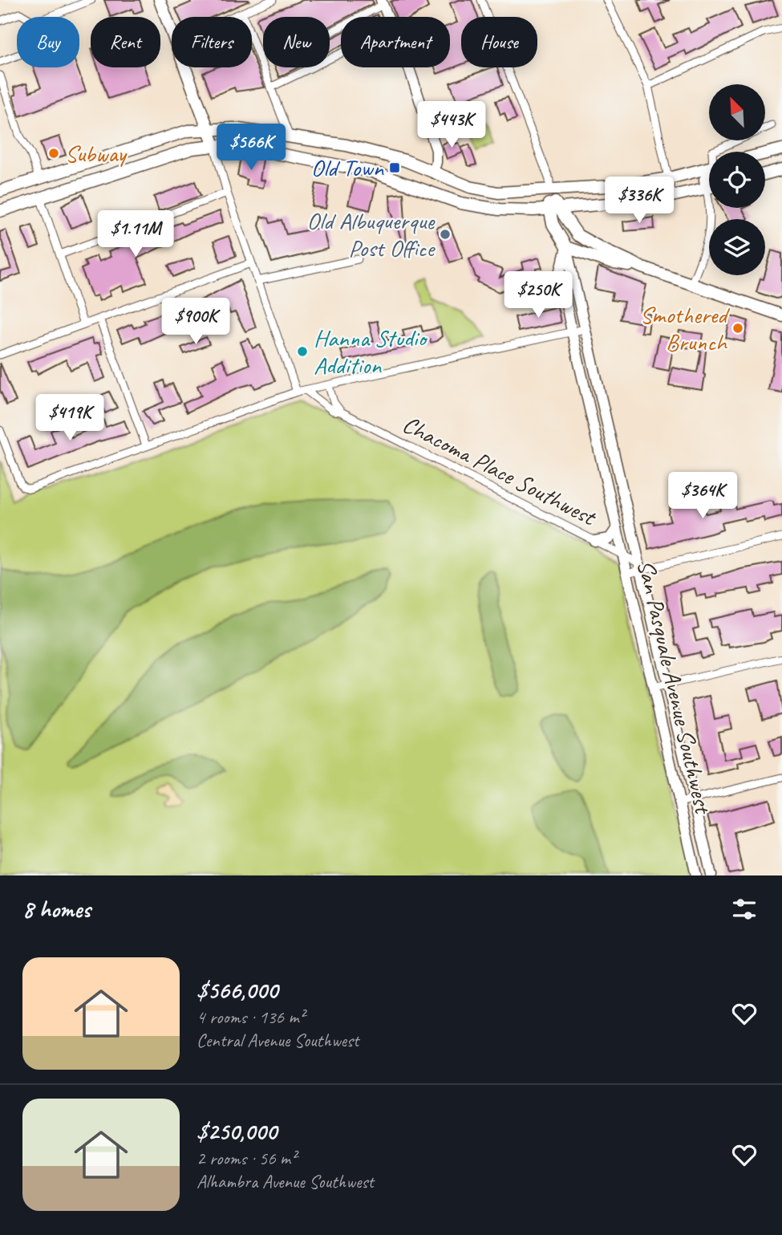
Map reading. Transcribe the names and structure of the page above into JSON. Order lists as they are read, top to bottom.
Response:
{
  "streets": {
    "street": ["Chacoma Place Southwest", "San Pasquale Avenue Southwest"]
  },
  "crossings": [
    ["Chacoma Place Southwest", "San Pasquale Avenue Southwest"]
  ],
  "places": {
    "other": [
      "Subway",
      "Old Albuquerque Post Office",
      "Smothered Brunch",
      "Hanna Studio Addition"
    ],
    "transit": ["Old Town"]
  },
  "north": "top left",
  "page": {
    "chip": [
      "Buy",
      "Rent",
      "Filters",
      "New",
      "Apartment",
      "House"
    ],
    "price": [
      "$443K",
      "$566K",
      "$336K",
      "$1.11M",
      "$250K",
      "$900K",
      "$419K",
      "$364K"
    ],
    "heading": "8 homes",
    "list": [
      {
        "name": "$566,000",
        "note": "4 rooms · 136 m² · Central Avenue Southwest"
      },
      {
        "name": "$250,000",
        "note": "2 rooms · 56 m² · Alhambra Avenue Southwest"
      }
    ]
  }
}
